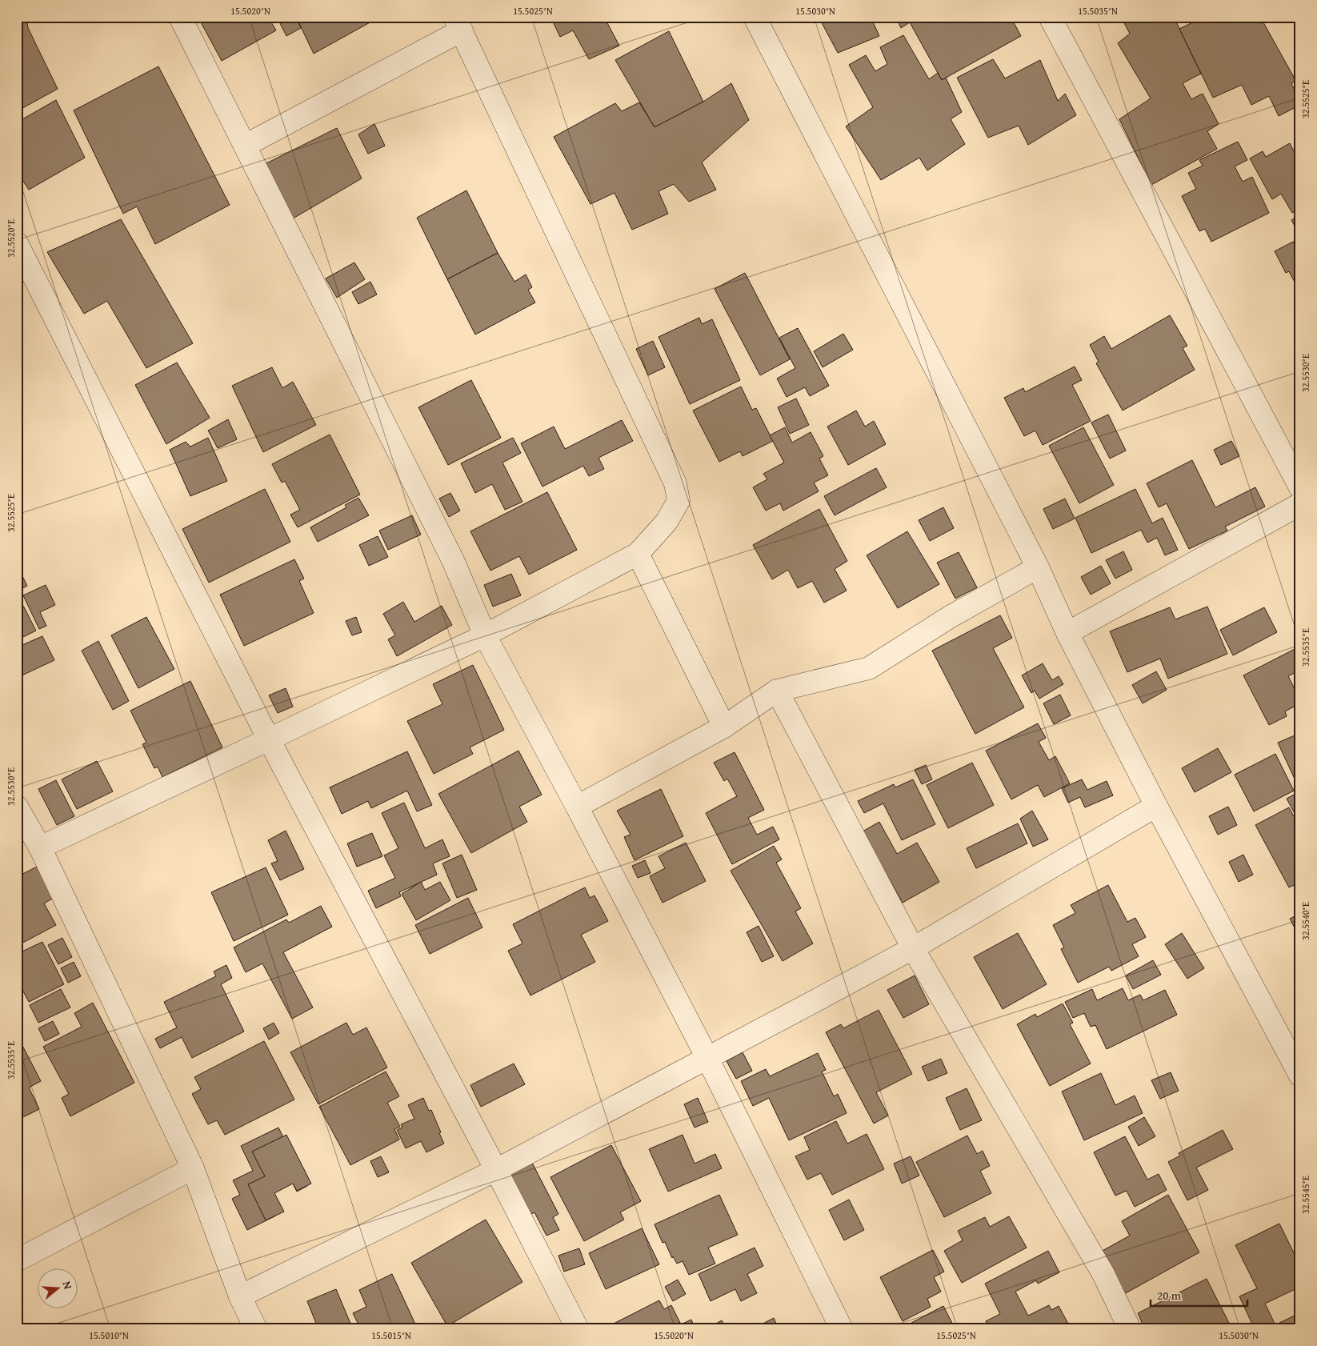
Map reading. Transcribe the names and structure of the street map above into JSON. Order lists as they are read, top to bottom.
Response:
{
  "scale_bar": "20 m",
  "north": "right",
  "coordinates": [
    "15.5020°N",
    "15.5025°N",
    "15.5030°N",
    "15.5035°N",
    "32.5525°E",
    "32.5520°E",
    "32.5530°E",
    "32.5535°E",
    "32.5540°E",
    "32.5545°E",
    "15.5010°N",
    "15.5015°N"
  ]
}
